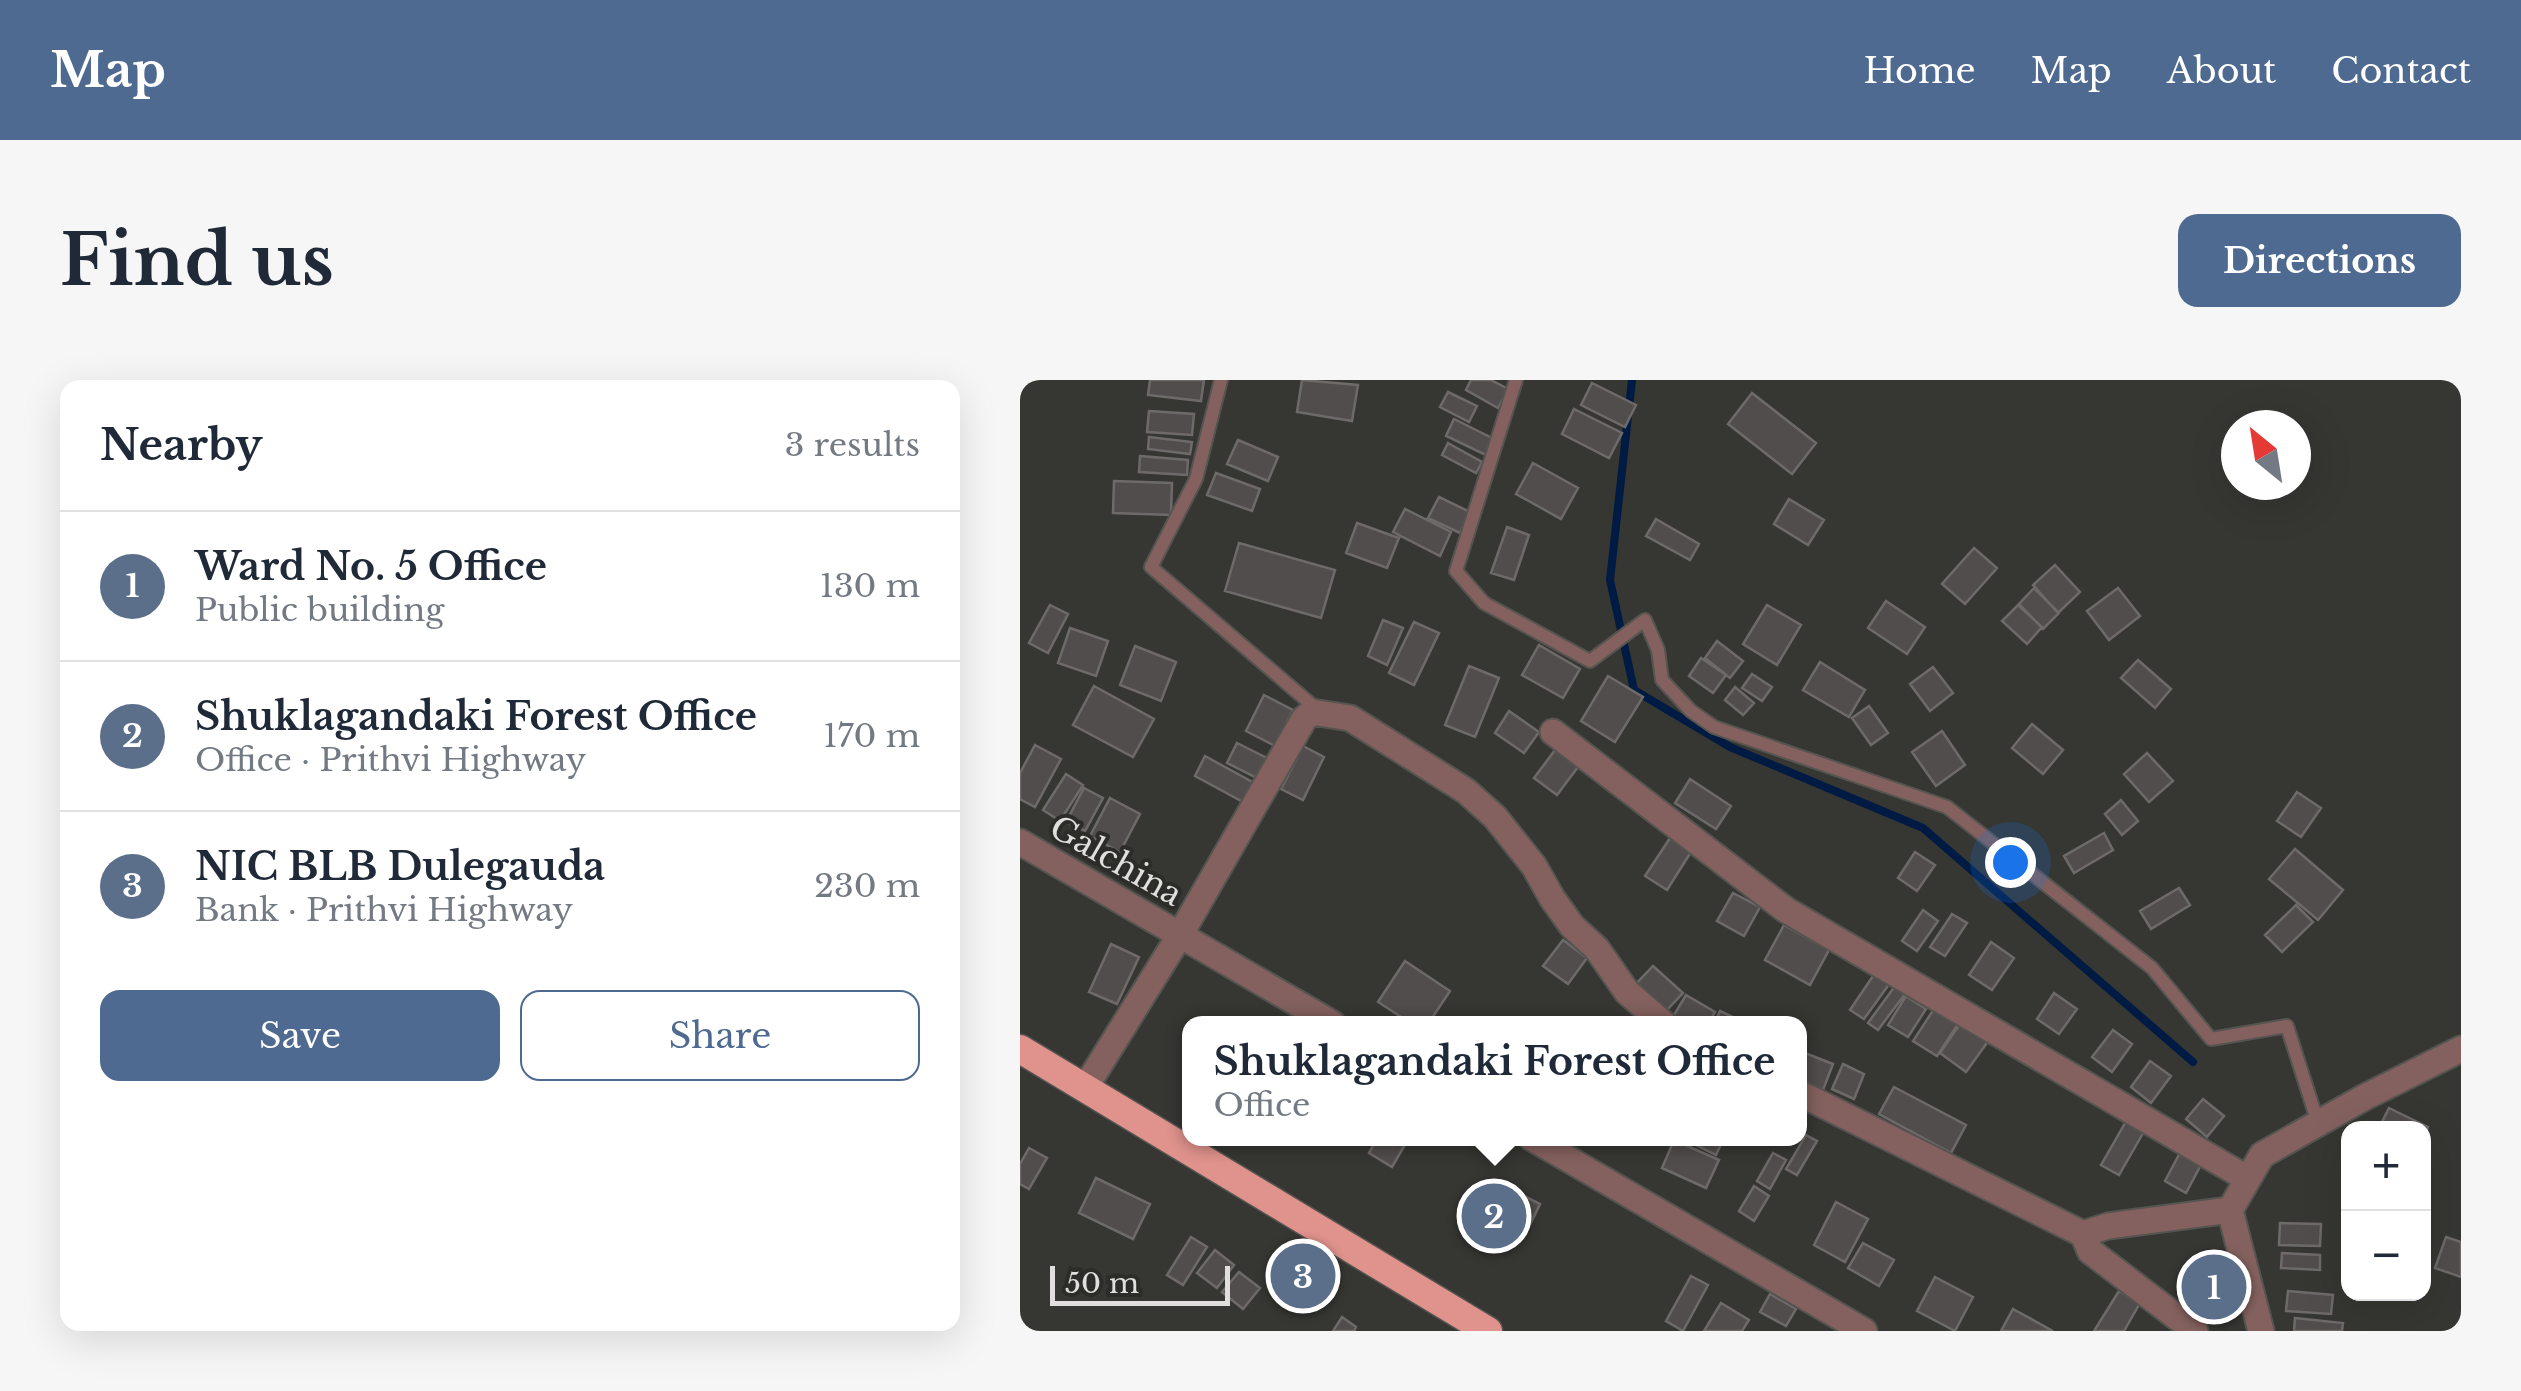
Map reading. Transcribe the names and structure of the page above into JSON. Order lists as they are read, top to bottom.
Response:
{
  "streets": {
    "street": ["Galchina"]
  },
  "scale_bar": "50 m",
  "north": "top left",
  "page": {
    "header": "Map",
    "nav": [
      "Home",
      "Map",
      "About",
      "Contact"
    ],
    "buttons": [
      "Directions",
      ["Save", "Share"]
    ],
    "title": "Find us",
    "heading": ["Nearby", "3 results"],
    "list": [
      {
        "mark": "1",
        "name": "Ward No. 5 Office",
        "note": "Public building",
        "value": "130 m"
      },
      {
        "mark": "2",
        "name": "Shuklagandaki Forest Office",
        "note": "Office · Prithvi Highway",
        "value": "170 m"
      },
      {
        "mark": "3",
        "name": "NIC BLB Dulegauda",
        "note": "Bank · Prithvi Highway",
        "value": "230 m"
      }
    ],
    "popup": ["Shuklagandaki Forest Office", "Office"],
    "map_buttons": ["+", "−"],
    "pins": ["2", "3", "1"],
    "scale": "50 m"
  }
}
